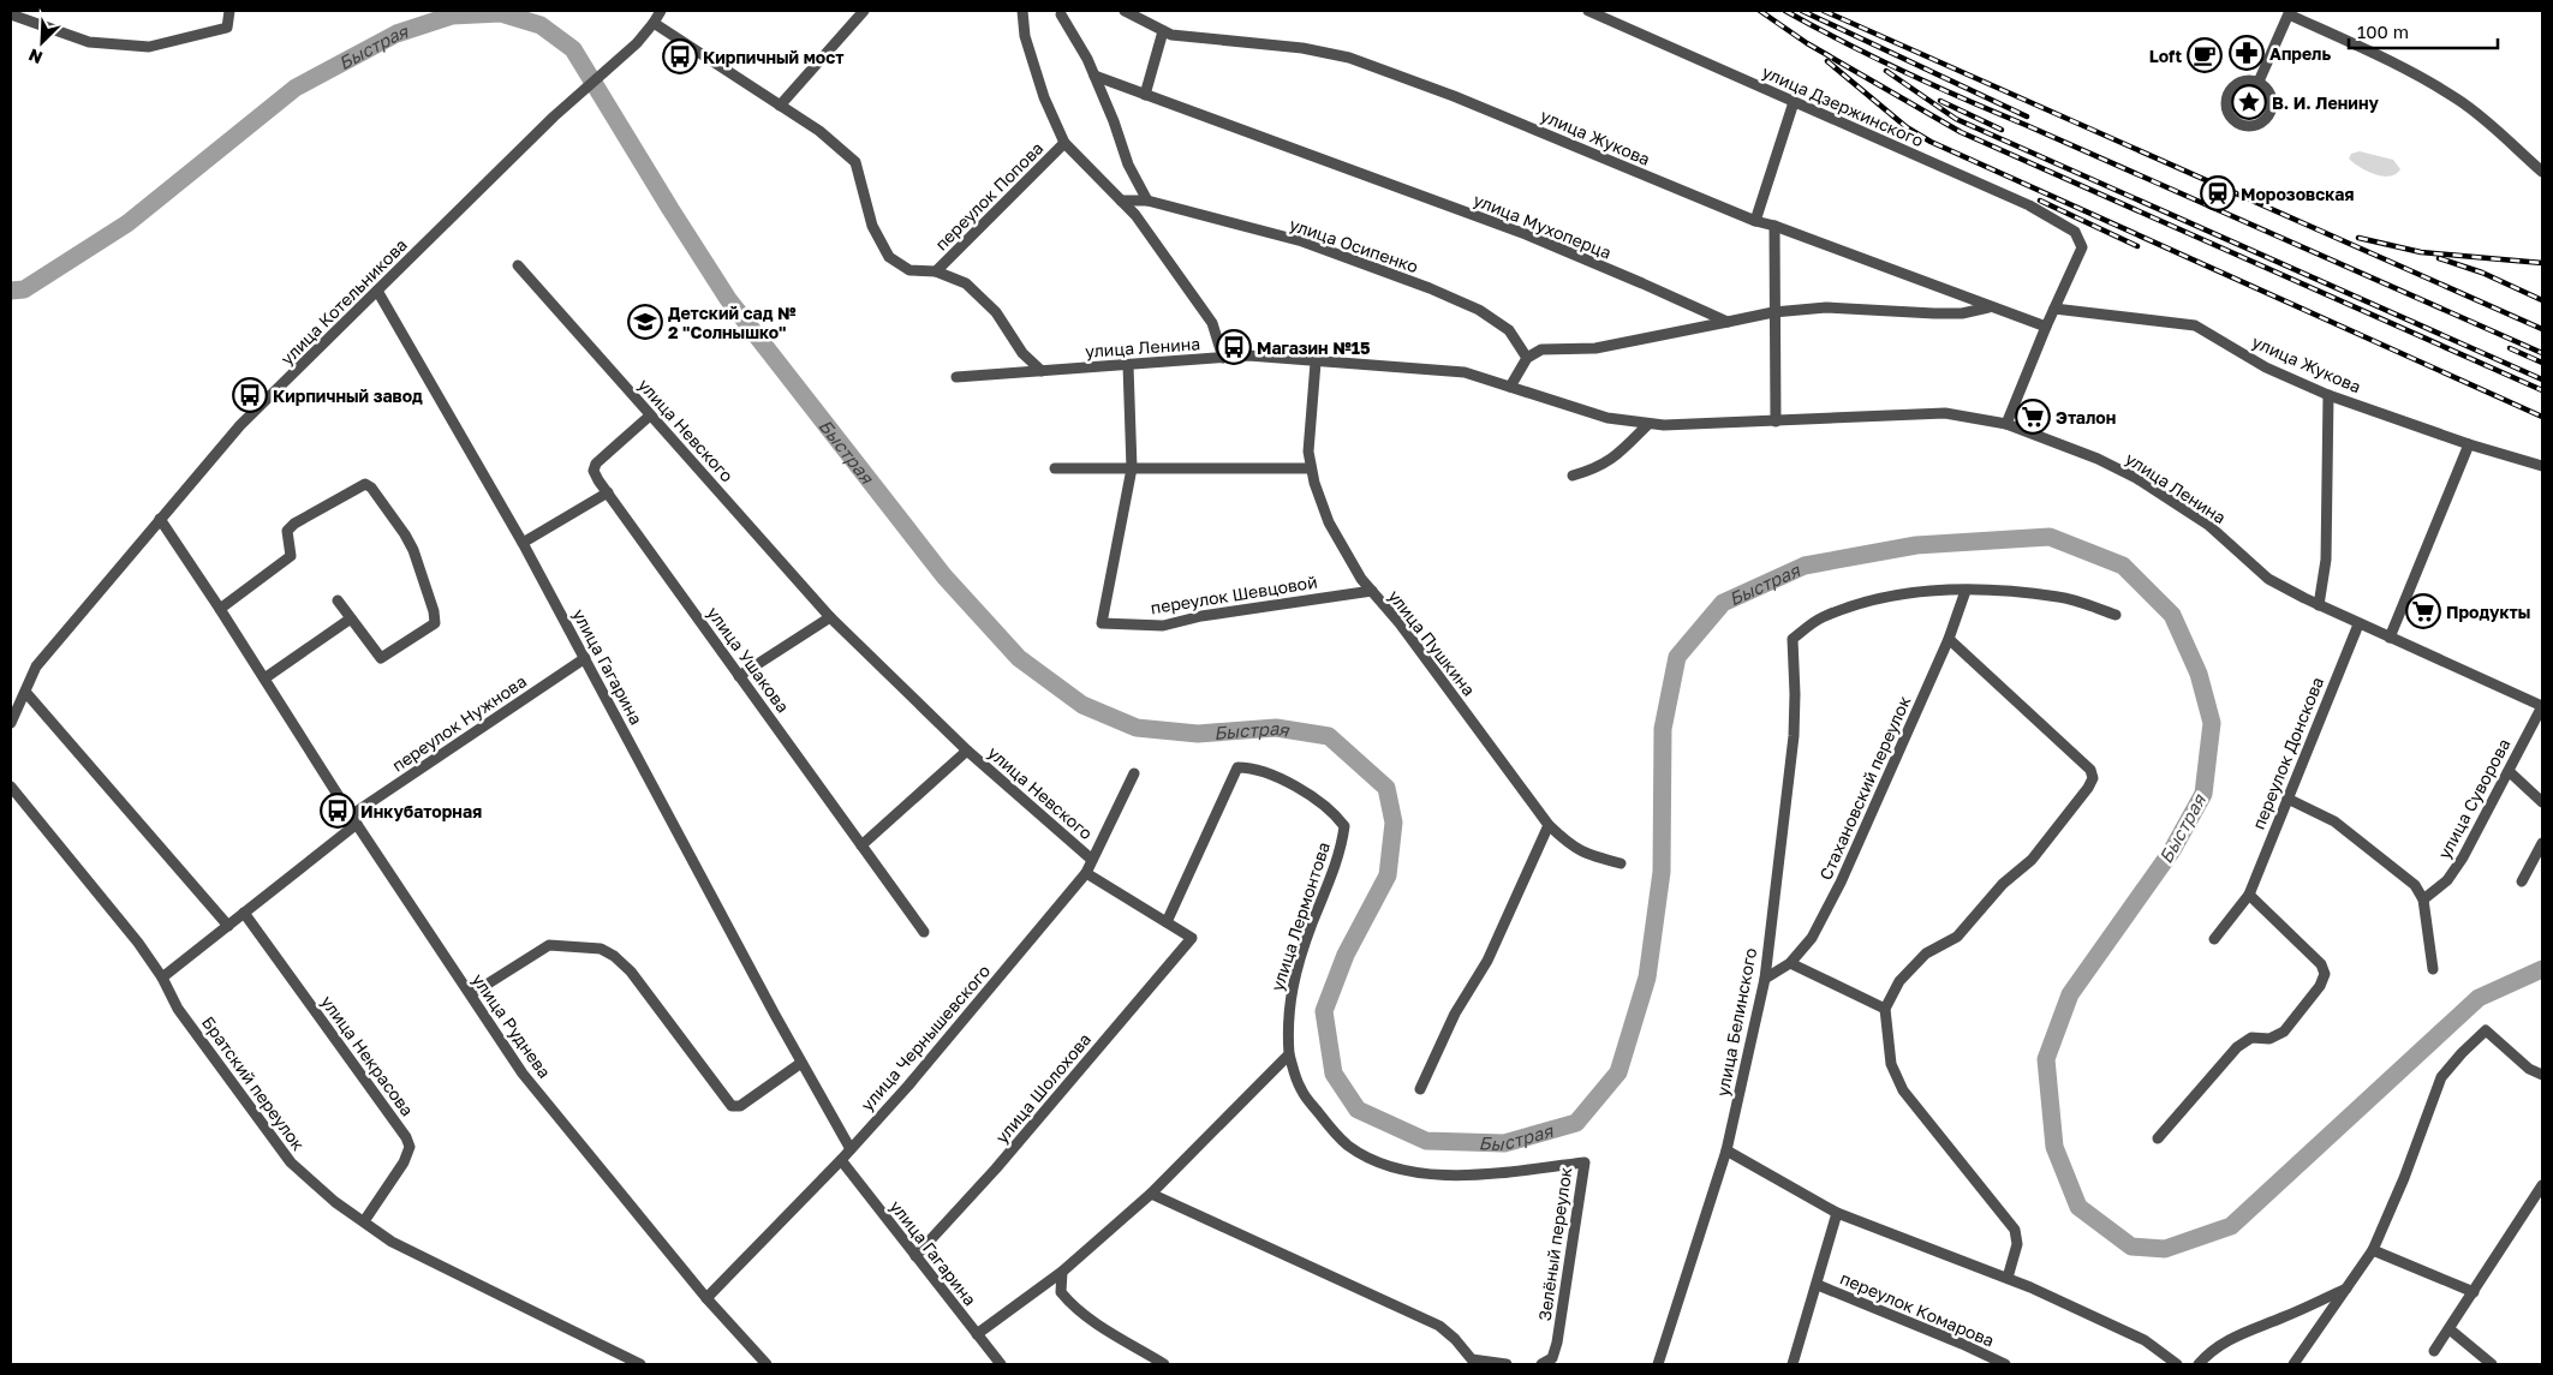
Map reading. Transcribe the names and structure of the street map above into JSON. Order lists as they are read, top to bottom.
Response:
{
  "streets": {
    "street": [
      "улица Дзержинского",
      "улица Жукова",
      "переулок Попова",
      "улица Мухоперца",
      "улица Осипенко",
      "улица Котельникова",
      "улица Ленина",
      "улица Невского",
      "переулок Шевцовой",
      "улица Пушкина",
      "улица Ушакова",
      "улица Гагарина",
      "переулок Нужнова",
      "переулок Донскова",
      "Стахановский переулок",
      "улица Суворова",
      "улица Лермонтова",
      "улица Белинского",
      "улица Руднева",
      "улица Чернышевского",
      "улица Некрасова",
      "Братский переулок",
      "улица Шолохова",
      "Зелёный переулок",
      "переулок Комарова"
    ]
  },
  "crossings": [
    ["улица Дзержинского", "улица Жукова"],
    ["улица Котельникова", "улица Гагарина"],
    ["улица Котельникова", "улица Руднева"],
    ["улица Ленина", "улица Пушкина"],
    ["улица Ленина", "переулок Донскова"],
    ["улица Ленина", "улица Суворова"],
    ["улица Невского", "улица Ушакова"],
    ["улица Невского", "улица Чернышевского"],
    ["переулок Шевцовой", "улица Пушкина"],
    ["улица Гагарина", "переулок Нужнова"],
    ["улица Гагарина", "улица Чернышевского"],
    ["улица Гагарина", "улица Шолохова"],
    ["переулок Нужнова", "улица Руднева"],
    ["переулок Нужнова", "улица Некрасова"],
    ["переулок Нужнова", "Братский переулок"],
    ["Стахановский переулок", "улица Белинского"],
    ["улица Лермонтова", "улица Шолохова"],
    ["улица Лермонтова", "Зелёный переулок"],
    ["улица Руднева", "улица Чернышевского"],
    ["улица Некрасова", "Братский переулок"]
  ],
  "water": ["Быстрая"],
  "places": {
    "pharmacy": ["Апрель"],
    "cafe": ["Loft"],
    "bus stop": [
      "Кирпичный мост",
      "Магазин №15",
      "Кирпичный завод",
      "Инкубаторная"
    ],
    "place": ["В. И. Ленину"],
    "station": ["Морозовская"],
    "school or university": ["Детский сад № 2 \"Солнышко\""],
    "supermarket": ["Эталон", "Продукты"]
  },
  "scale_bar": "100 m",
  "north": "bottom left"
}
